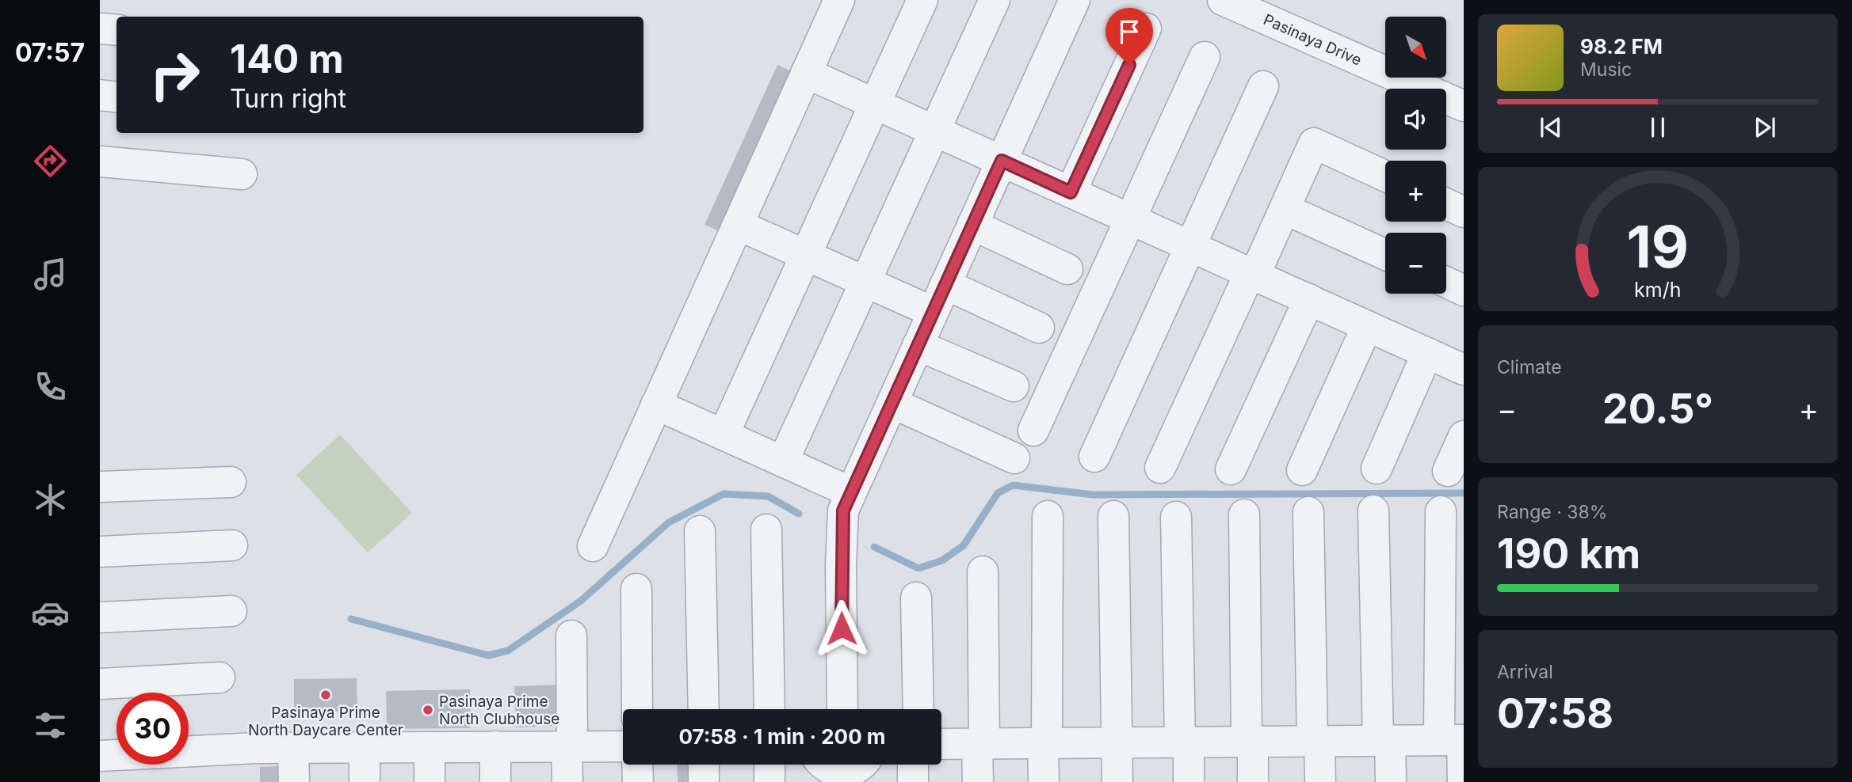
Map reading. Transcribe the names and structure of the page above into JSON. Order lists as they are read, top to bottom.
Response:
{
  "streets": {
    "street": ["Pasinaya Drive"]
  },
  "places": ["Pasinaya Prime North Daycare Center", "Pasinaya Prime North Clubhouse"],
  "north": "bottom right",
  "page": {
    "tabs": "07:57",
    "map_buttons": ["+", "−"],
    "turn": ["140 m", "Turn right"],
    "song": ["98.2 FM", "Music"],
    "tile": [
      "Climate",
      ["Range · 38%", "190 km"],
      ["Arrival", "07:58"]
    ],
    "heat": ["−", "20.5°", "+"],
    "limit": "30",
    "trip": "07:58 · 1 min · 200 m",
    "gauge": ["19", "km/h"]
  }
}
